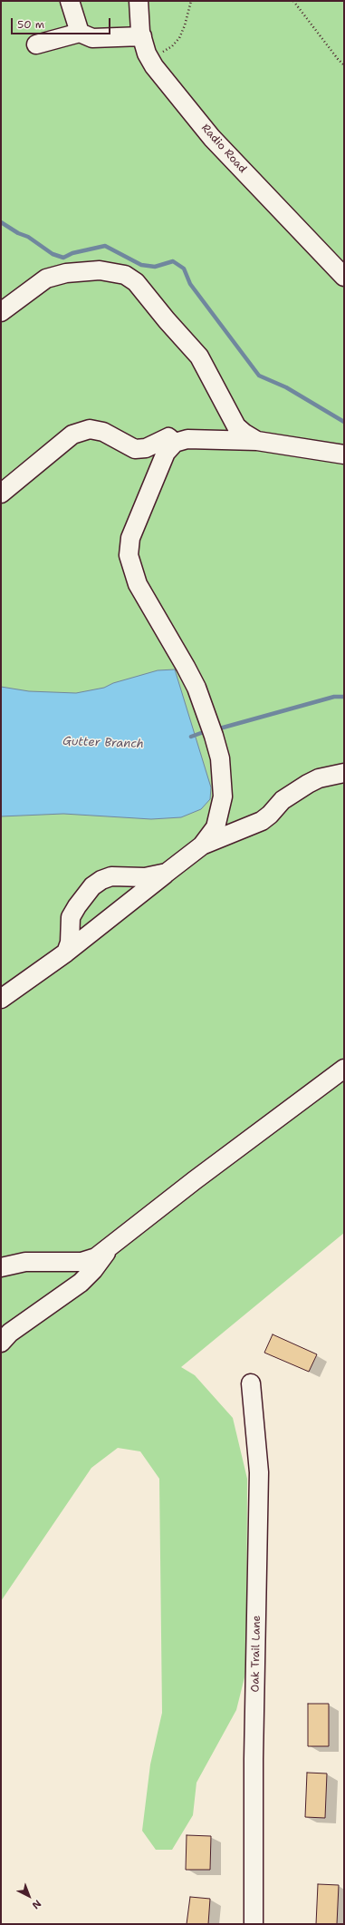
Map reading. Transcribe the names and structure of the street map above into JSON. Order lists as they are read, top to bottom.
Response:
{
  "streets": {
    "street": ["Radio Road", "Oak Trail Lane"]
  },
  "water": ["Gutter Branch"],
  "scale_bar": "50 m",
  "north": "bottom right"
}
